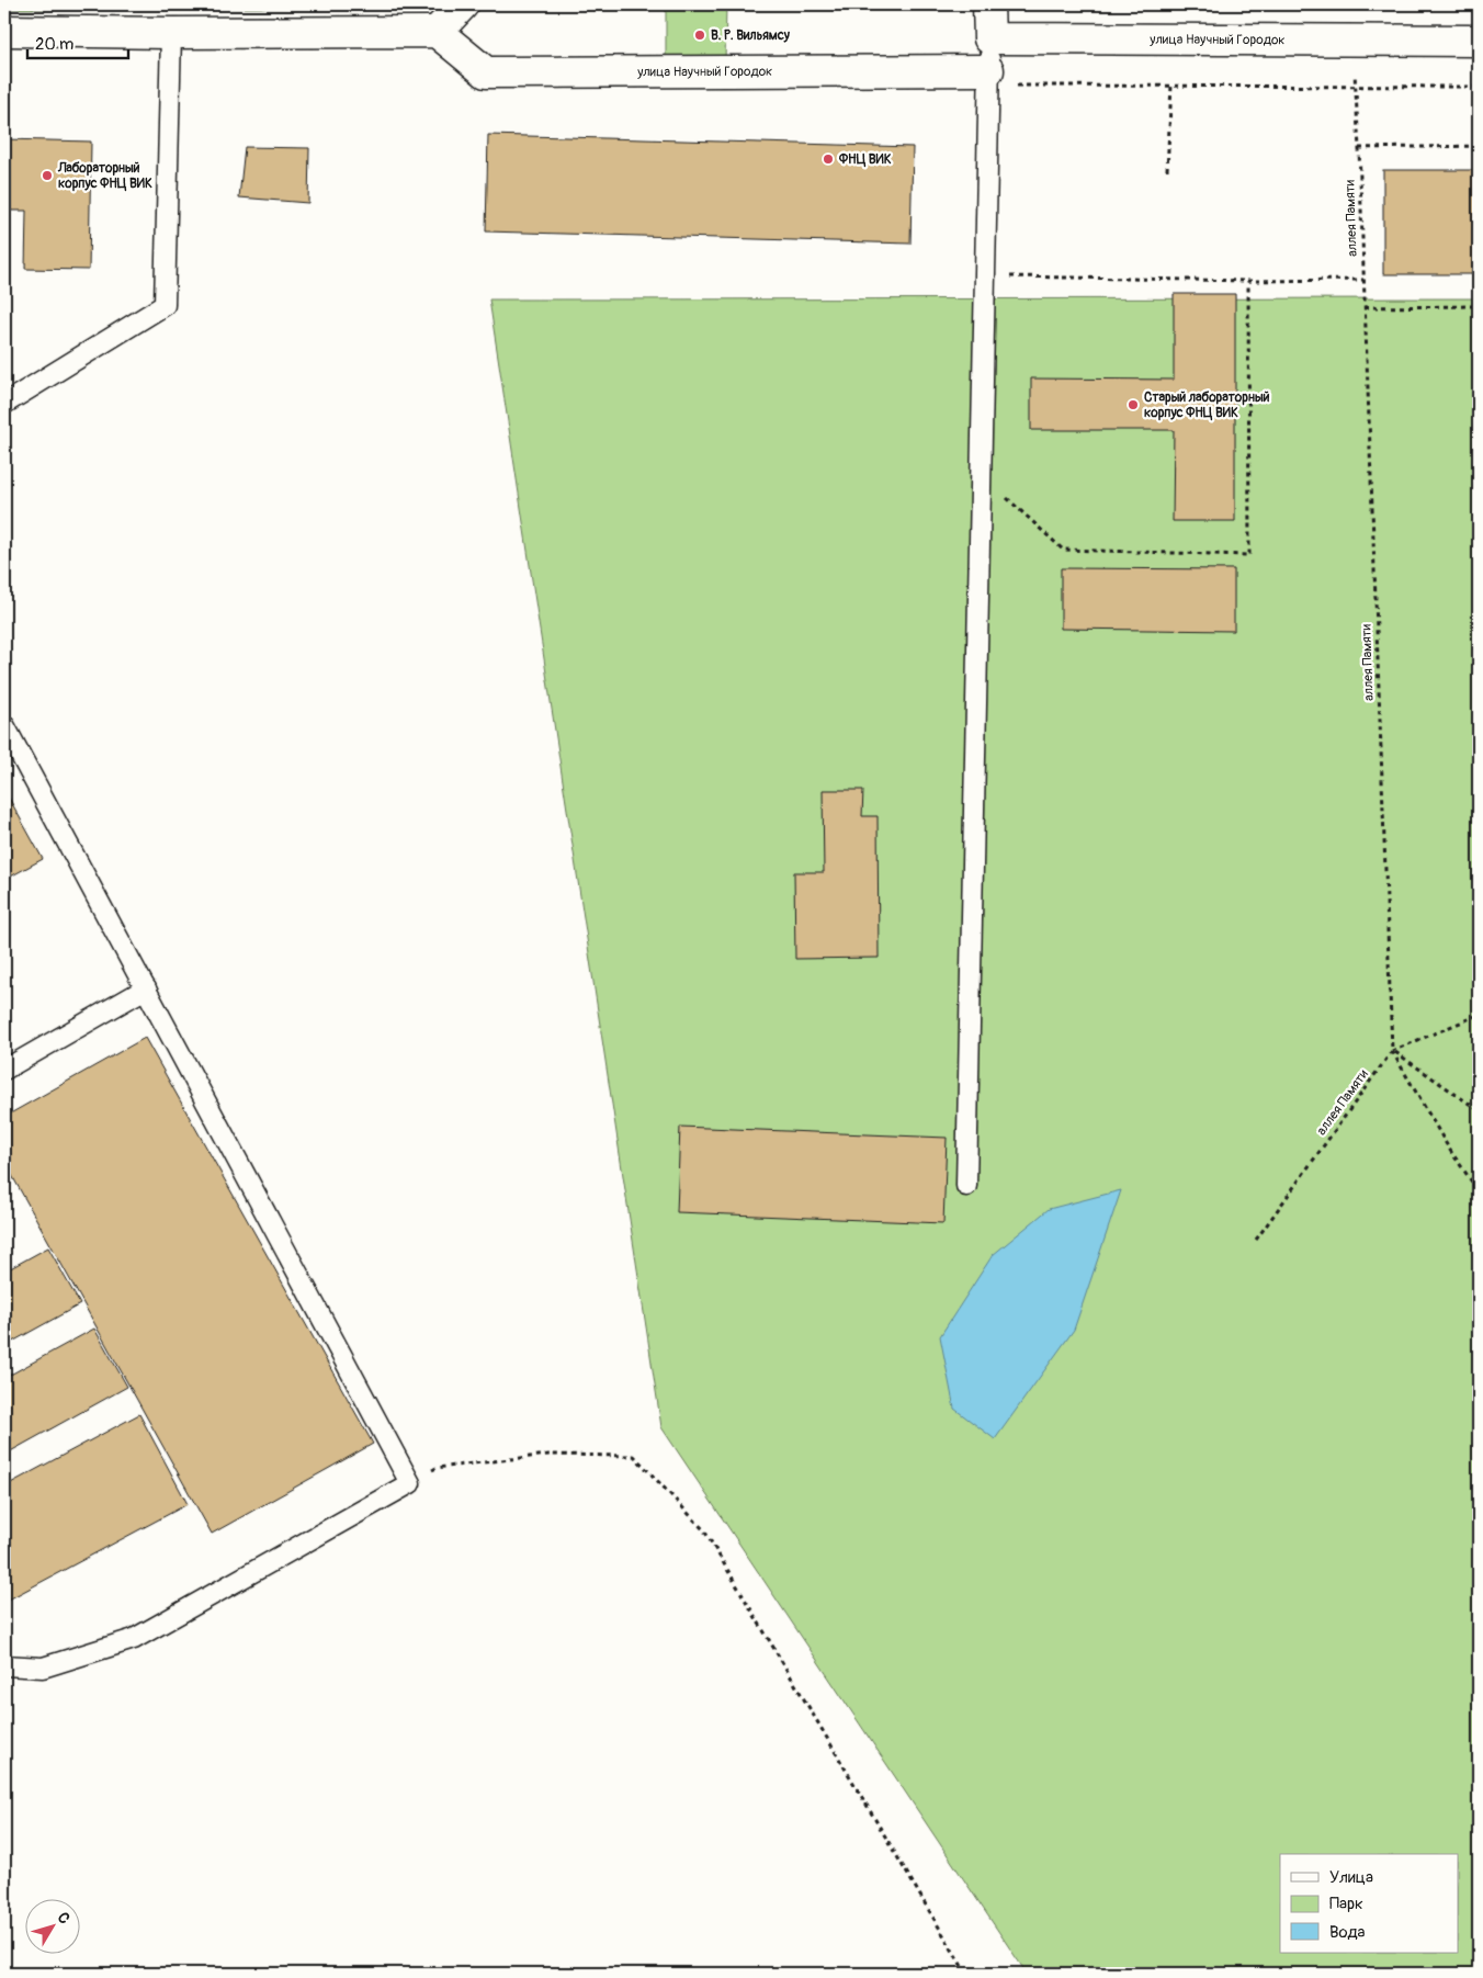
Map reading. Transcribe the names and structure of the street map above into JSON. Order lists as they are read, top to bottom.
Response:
{
  "streets": {
    "street": ["улица Научный Городок"],
    "path": ["аллея Памяти"]
  },
  "crossings": [
    ["улица Научный Городок", "аллея Памяти"]
  ],
  "places": [
    "В. Р. Вильямсу",
    "ФНЦ ВИК",
    "Лабораторный корпус ФНЦ ВИК",
    "Старый лабораторный корпус ФНЦ ВИК"
  ],
  "legend": ["Улица", "Парк", "Вода"],
  "scale_bar": "20 m",
  "north": "top right"
}
